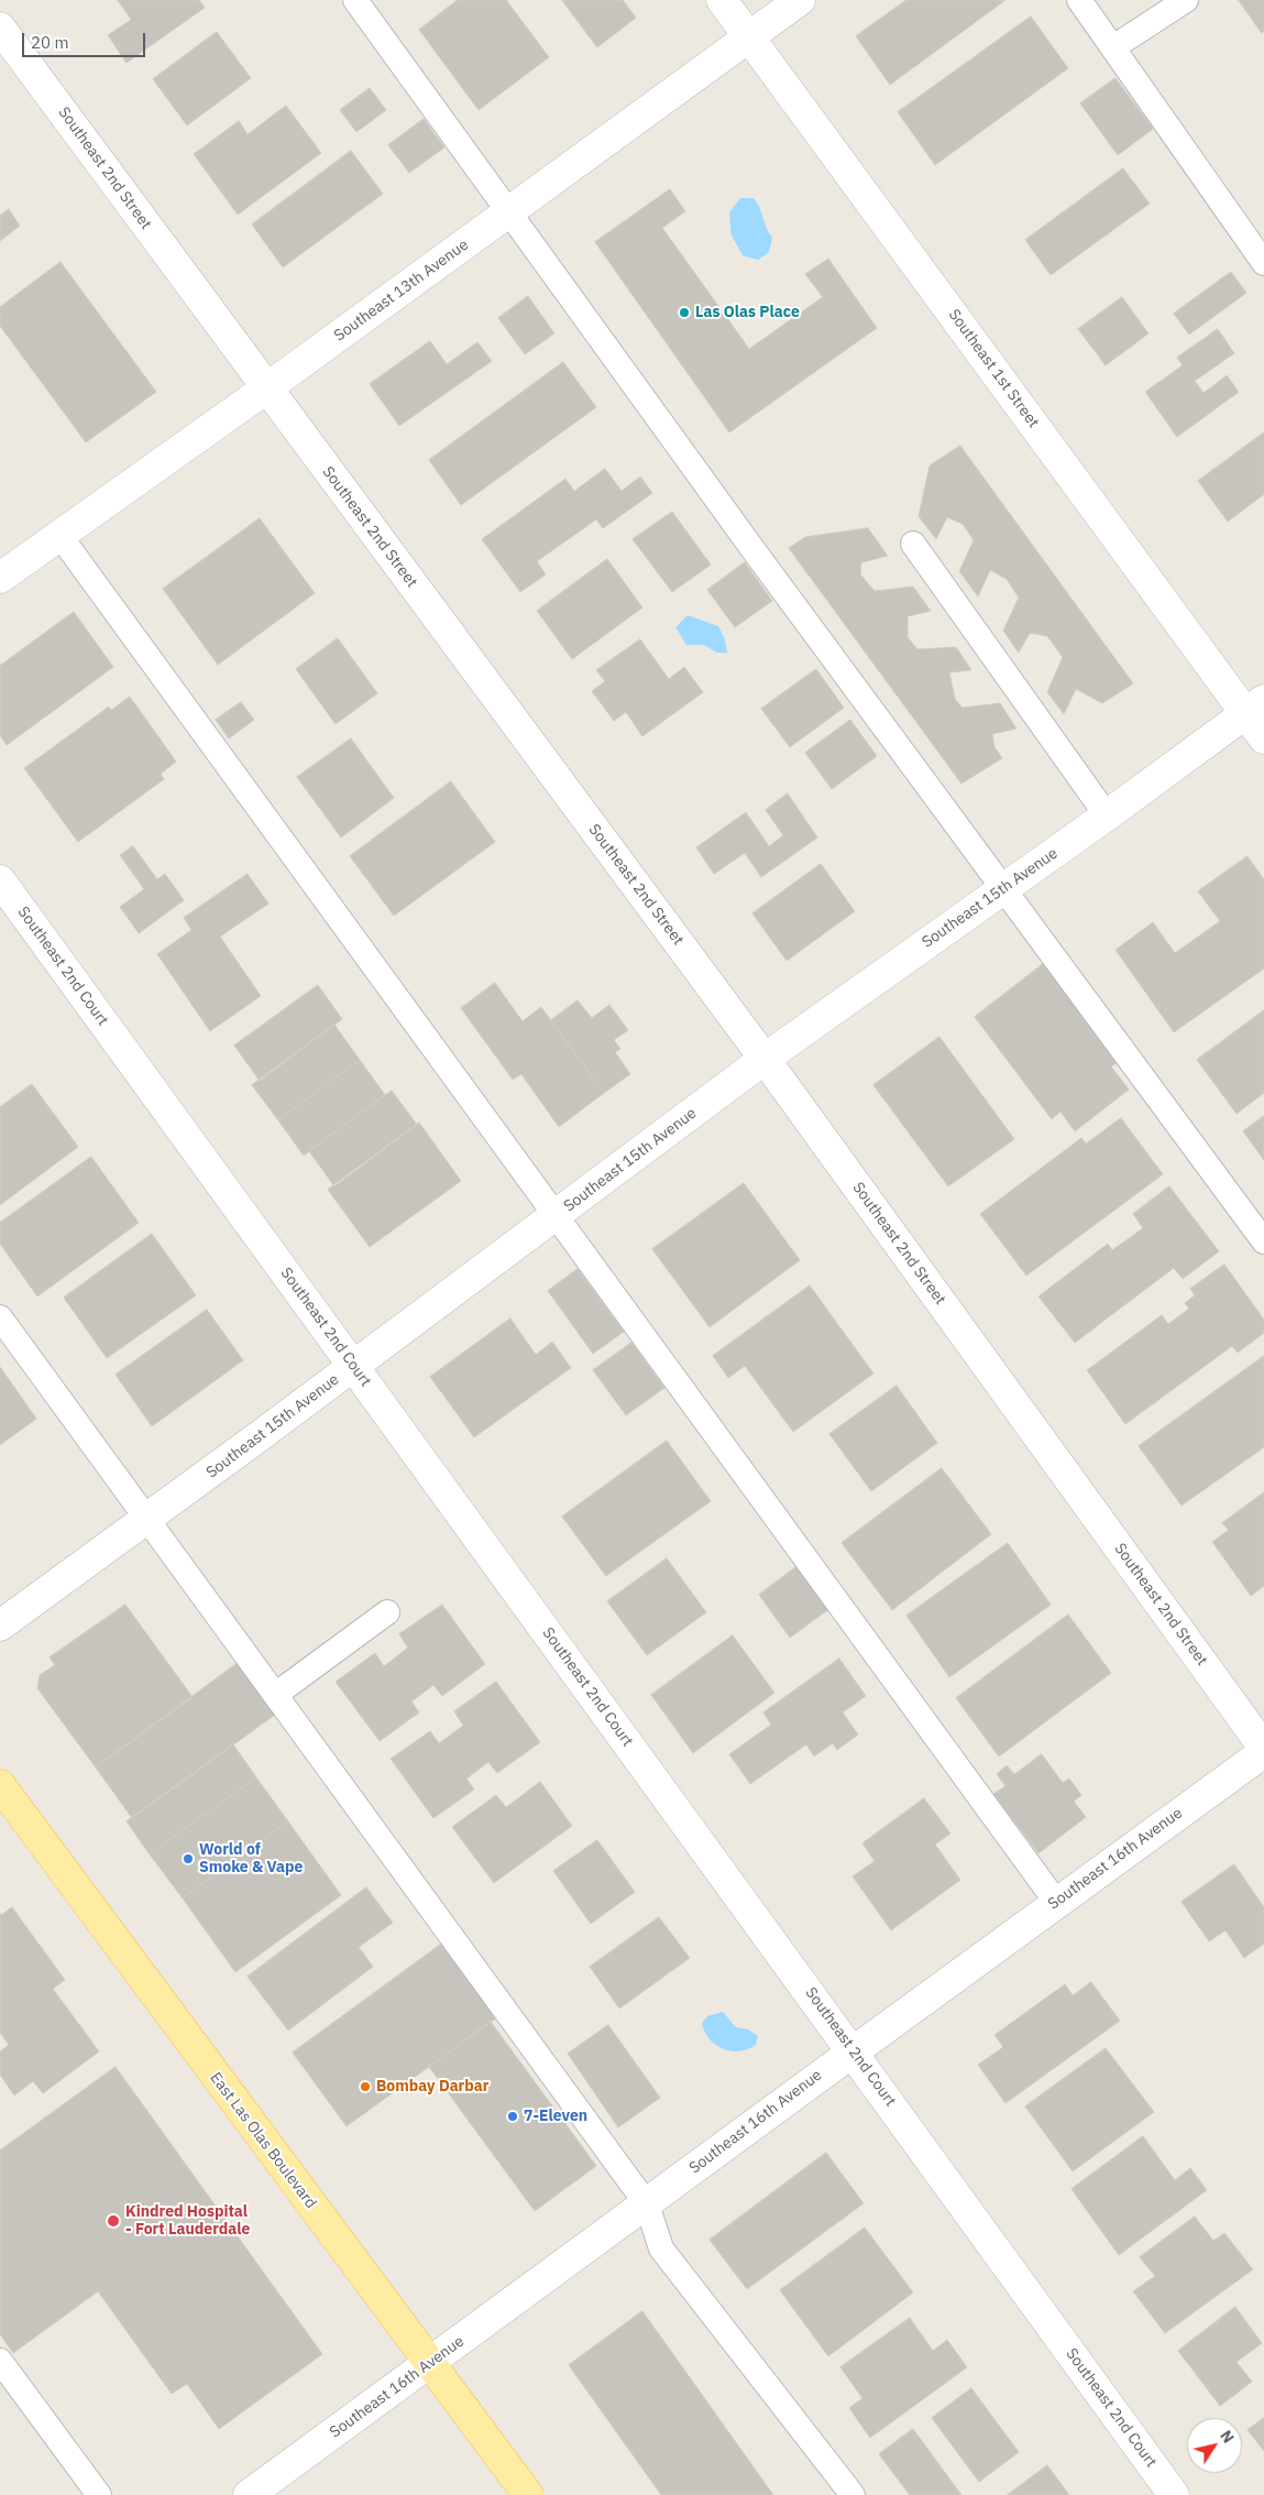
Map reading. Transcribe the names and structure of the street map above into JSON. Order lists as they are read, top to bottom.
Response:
{
  "streets": {
    "main road": ["East Las Olas Boulevard"],
    "street": [
      "Southeast 2nd Street",
      "Southeast 13th Avenue",
      "Southeast 1st Street",
      "Southeast 15th Avenue",
      "Southeast 2nd Court",
      "Southeast 16th Avenue"
    ]
  },
  "crossings": [
    ["Southeast 2nd Street", "Southeast 13th Avenue"],
    ["Southeast 2nd Street", "Southeast 15th Avenue"],
    ["Southeast 2nd Street", "Southeast 16th Avenue"],
    ["Southeast 13th Avenue", "Southeast 1st Street"],
    ["Southeast 1st Street", "Southeast 15th Avenue"],
    ["Southeast 15th Avenue", "Southeast 2nd Court"],
    ["Southeast 2nd Court", "Southeast 16th Avenue"],
    ["Southeast 16th Avenue", "East Las Olas Boulevard"]
  ],
  "places": [
    "Las Olas Place",
    "World of Smoke & Vape",
    "Bombay Darbar",
    "7-Eleven",
    "Kindred Hospital - Fort Lauderdale"
  ],
  "scale_bar": "20 m",
  "north": "top right"
}
